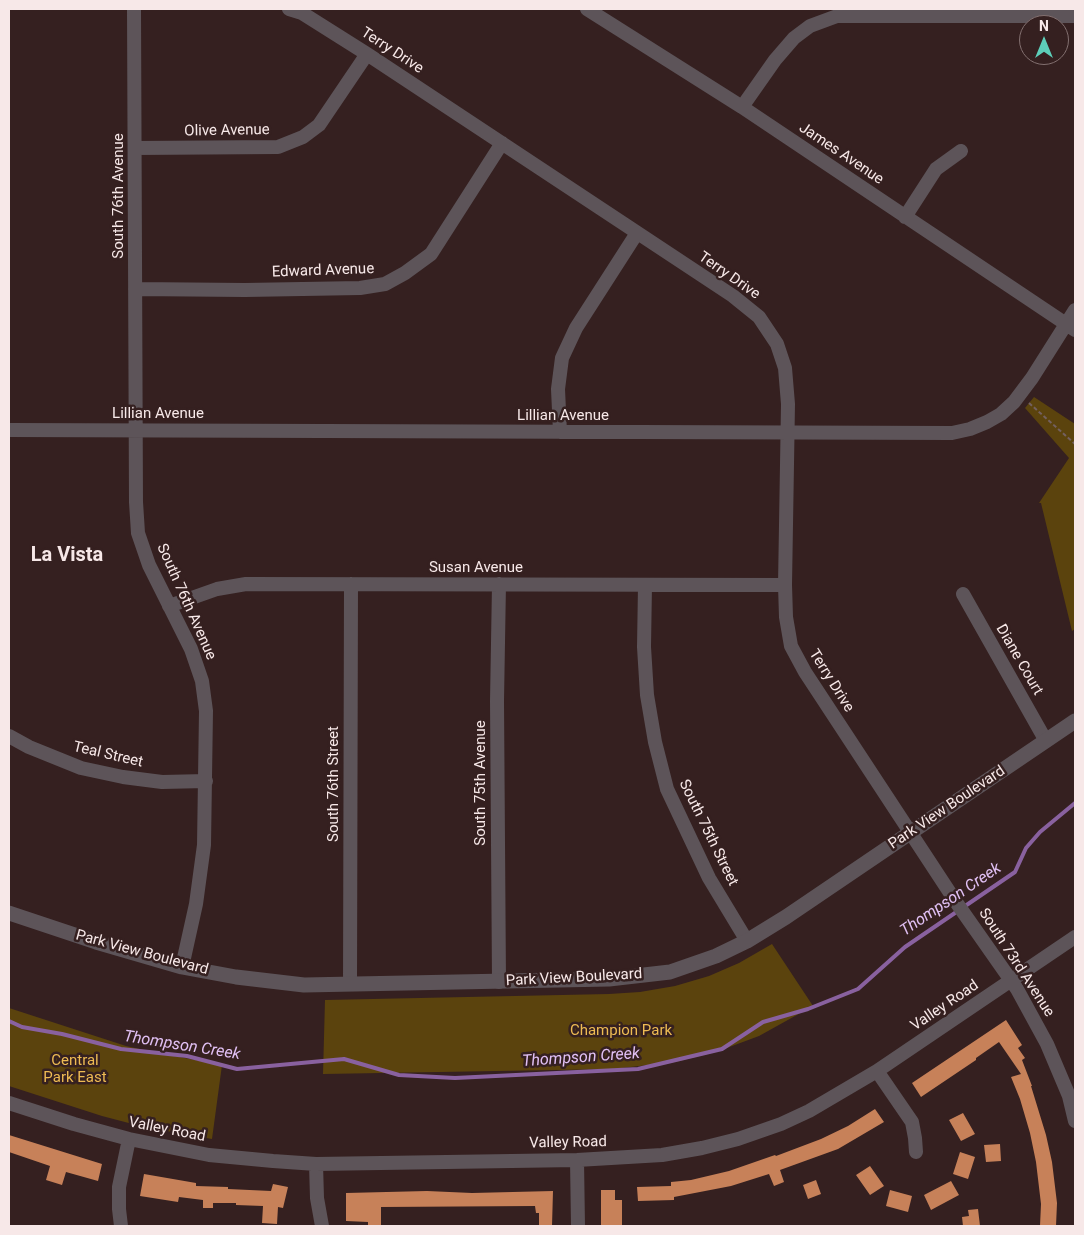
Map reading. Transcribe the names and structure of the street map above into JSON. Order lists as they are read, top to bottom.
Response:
{
  "streets": {
    "street": [
      "Terry Drive",
      "Olive Avenue",
      "James Avenue",
      "South 76th Avenue",
      "Edward Avenue",
      "Lillian Avenue",
      "Susan Avenue",
      "Diane Court",
      "Teal Street",
      "South 75th Avenue",
      "South 76th Street",
      "Park View Boulevard",
      "South 75th Street",
      "South 73rd Avenue",
      "Valley Road"
    ]
  },
  "crossings": [
    ["Terry Drive", "Olive Avenue"],
    ["Terry Drive", "Edward Avenue"],
    ["Terry Drive", "Lillian Avenue"],
    ["Terry Drive", "Susan Avenue"],
    ["Terry Drive", "Park View Boulevard"],
    ["Terry Drive", "South 73rd Avenue"],
    ["Olive Avenue", "South 76th Avenue"],
    ["James Avenue", "Lillian Avenue"],
    ["South 76th Avenue", "Edward Avenue"],
    ["South 76th Avenue", "Lillian Avenue"],
    ["South 76th Avenue", "Susan Avenue"],
    ["South 76th Avenue", "Teal Street"],
    ["South 76th Avenue", "Park View Boulevard"],
    ["Susan Avenue", "South 75th Avenue"],
    ["Susan Avenue", "South 76th Street"],
    ["Susan Avenue", "South 75th Street"],
    ["Diane Court", "Park View Boulevard"],
    ["South 75th Avenue", "Park View Boulevard"],
    ["South 76th Street", "Park View Boulevard"],
    ["Park View Boulevard", "South 75th Street"],
    ["Park View Boulevard", "South 73rd Avenue"],
    ["South 73rd Avenue", "Valley Road"]
  ],
  "districts": ["La Vista"],
  "water": ["Thompson Creek"],
  "parks": ["Champion Park", "Central Park East"],
  "north": "top"
}
